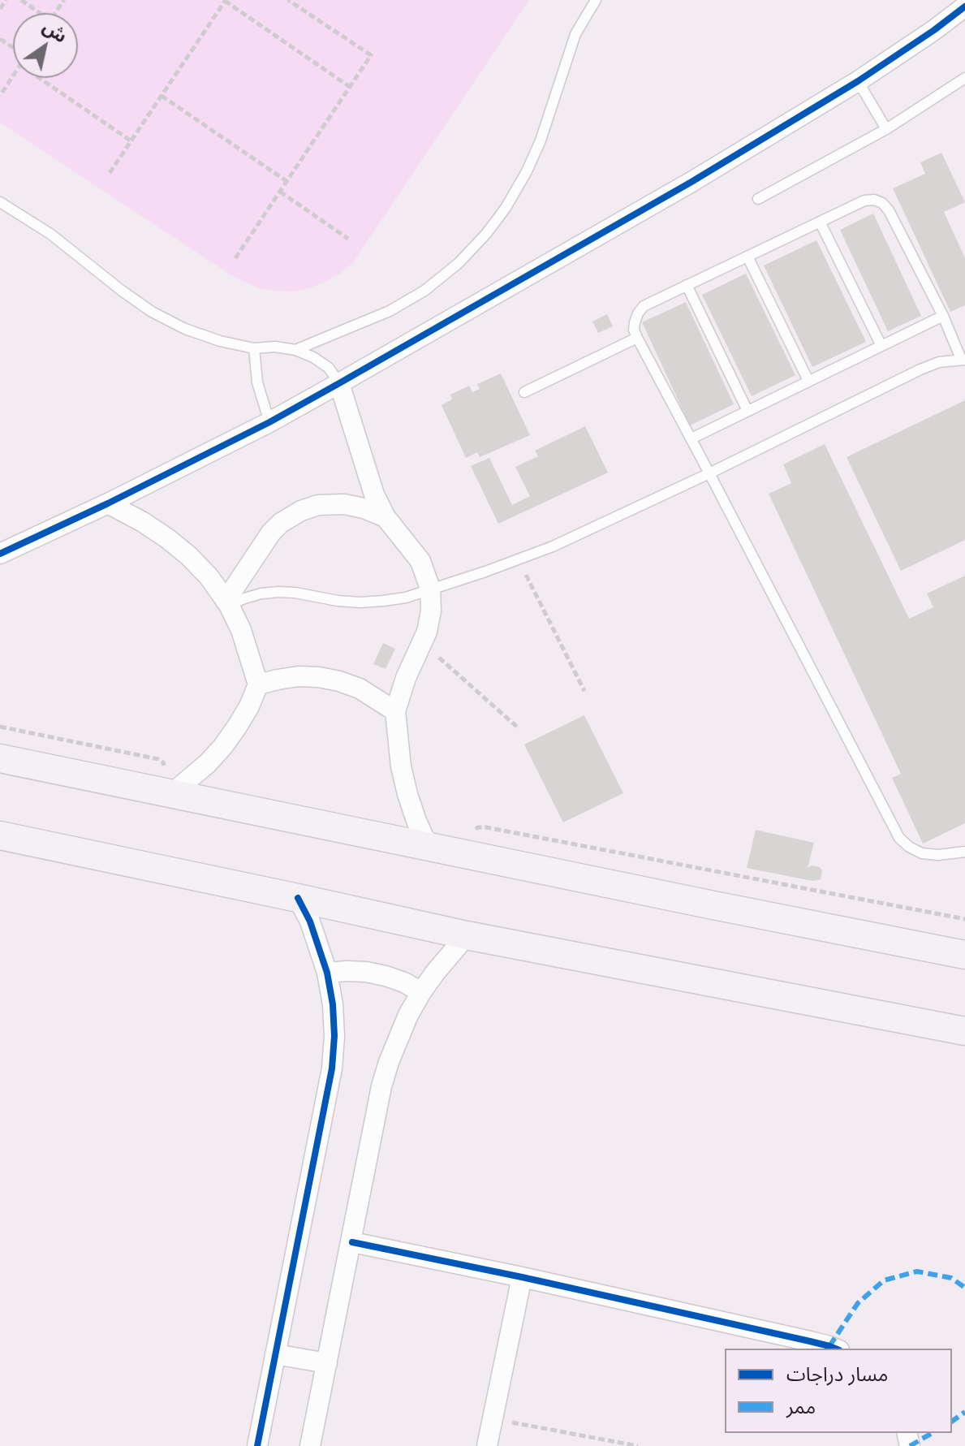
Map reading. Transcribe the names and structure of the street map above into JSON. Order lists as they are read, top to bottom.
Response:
{
  "legend": ["مسار دراجات", "ممر"],
  "north": "top right"
}
